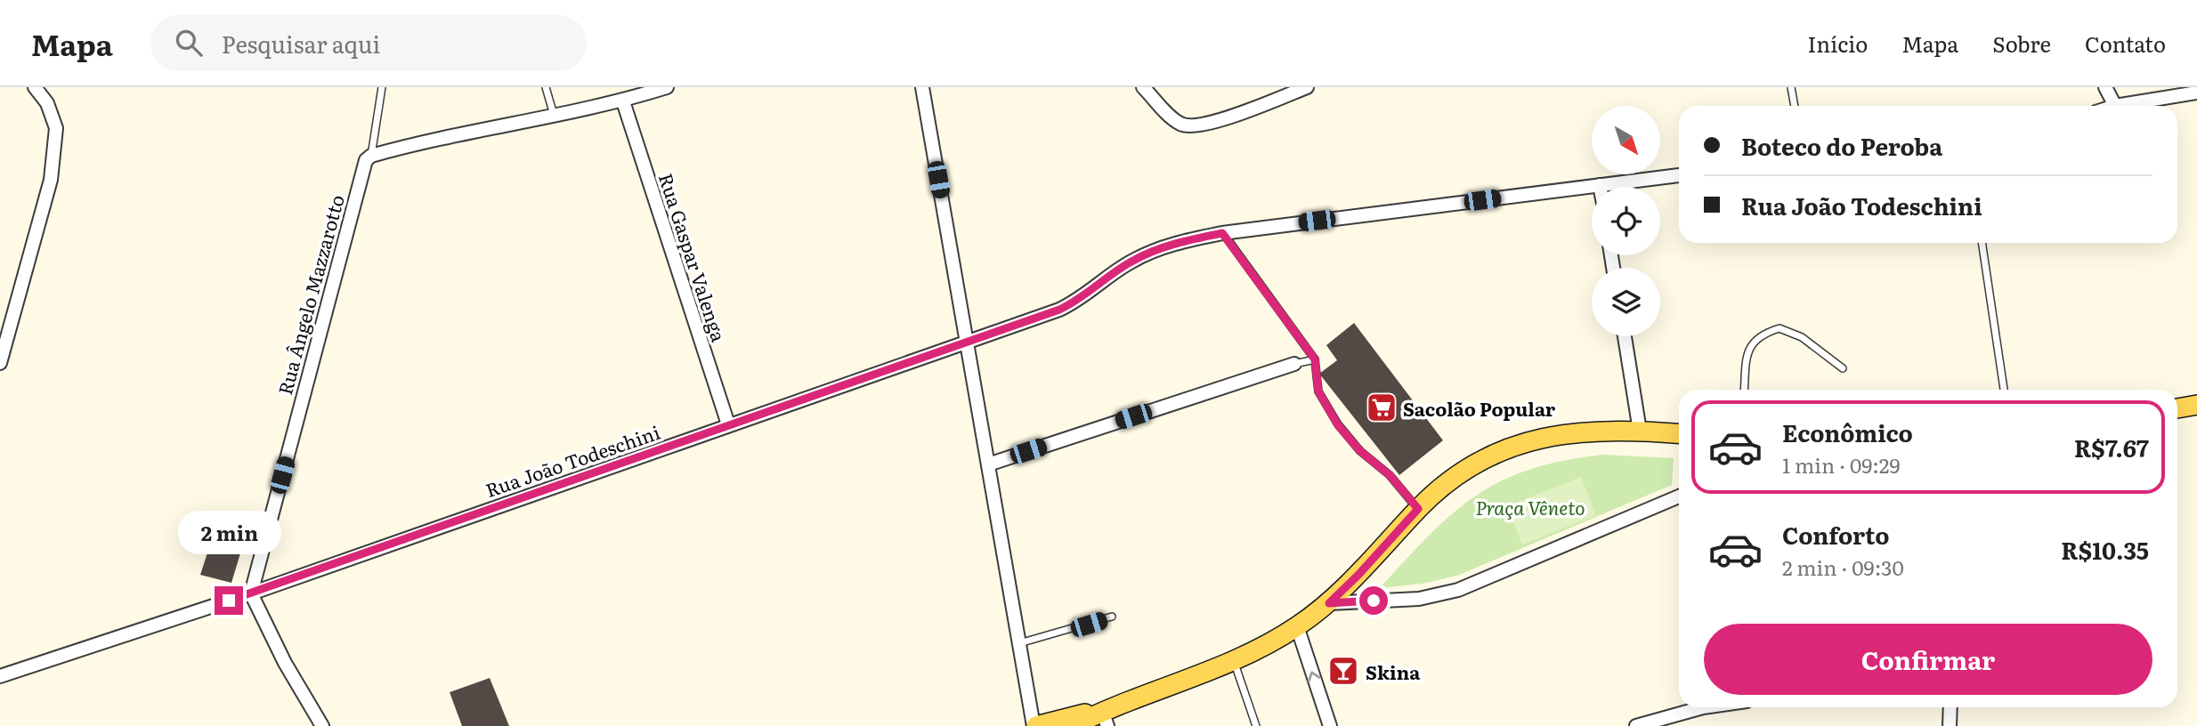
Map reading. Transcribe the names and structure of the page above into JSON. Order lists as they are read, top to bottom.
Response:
{
  "streets": {
    "street": ["Rua Gaspar Valenga", "Rua Ângelo Mazzarotto", "Rua João Todeschini"]
  },
  "crossings": [
    ["Rua Gaspar Valenga", "Rua João Todeschini"],
    ["Rua Ângelo Mazzarotto", "Rua João Todeschini"]
  ],
  "parks": ["Praça Vêneto"],
  "places": {
    "supermarket": ["Sacolão Popular"],
    "bar": ["Skina"]
  },
  "north": "bottom right",
  "page": {
    "header": "Mapa",
    "search": "Pesquisar aqui",
    "nav": [
      "Início",
      "Mapa",
      "Sobre",
      "Contato"
    ],
    "banner": ["Boteco do Peroba", "Rua João Todeschini"],
    "list": [
      {
        "name": "Econômico",
        "note": "1 min · 09:29",
        "value": "R$7.67"
      },
      {
        "name": "Conforto",
        "note": "2 min · 09:30",
        "value": "R$10.35"
      }
    ],
    "bubble": "2 min",
    "buttons": "Confirmar"
  }
}
